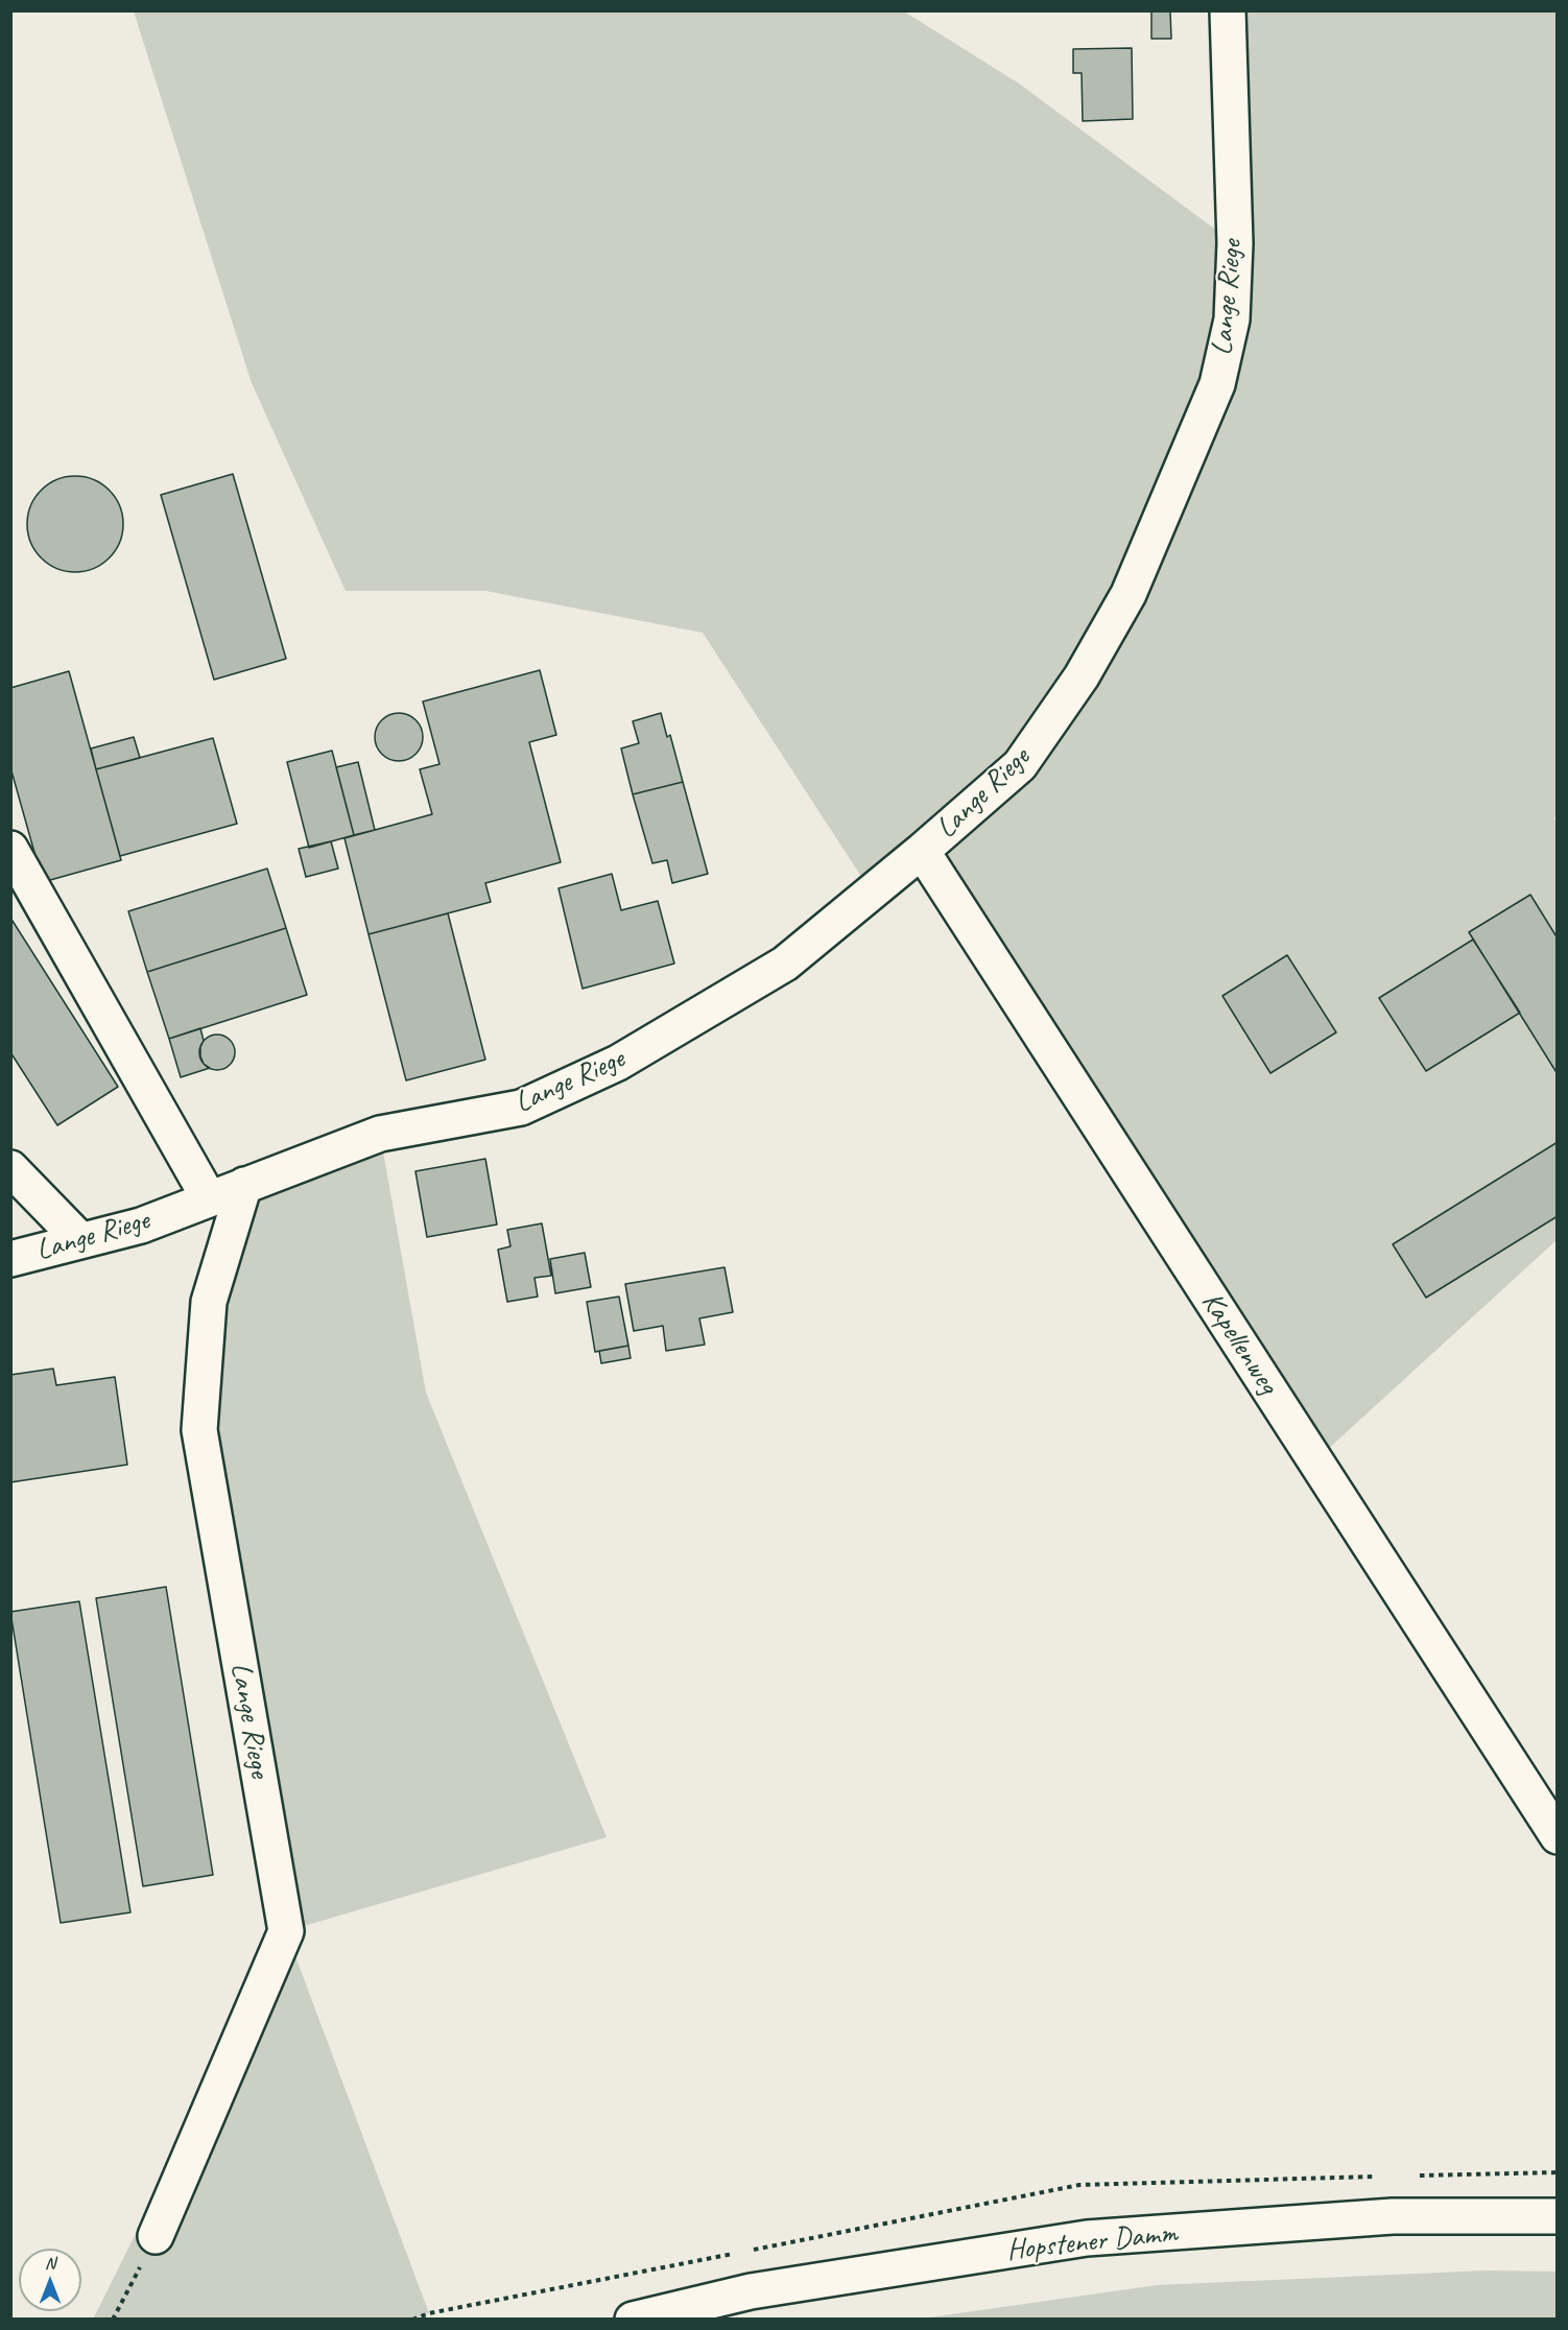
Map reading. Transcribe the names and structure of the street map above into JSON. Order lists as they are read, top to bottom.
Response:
{
  "streets": {
    "street": ["Lange Riege", "Kapellenweg", "Hopstener Damm"]
  },
  "crossings": [
    ["Lange Riege", "Kapellenweg"]
  ],
  "north": "top"
}
